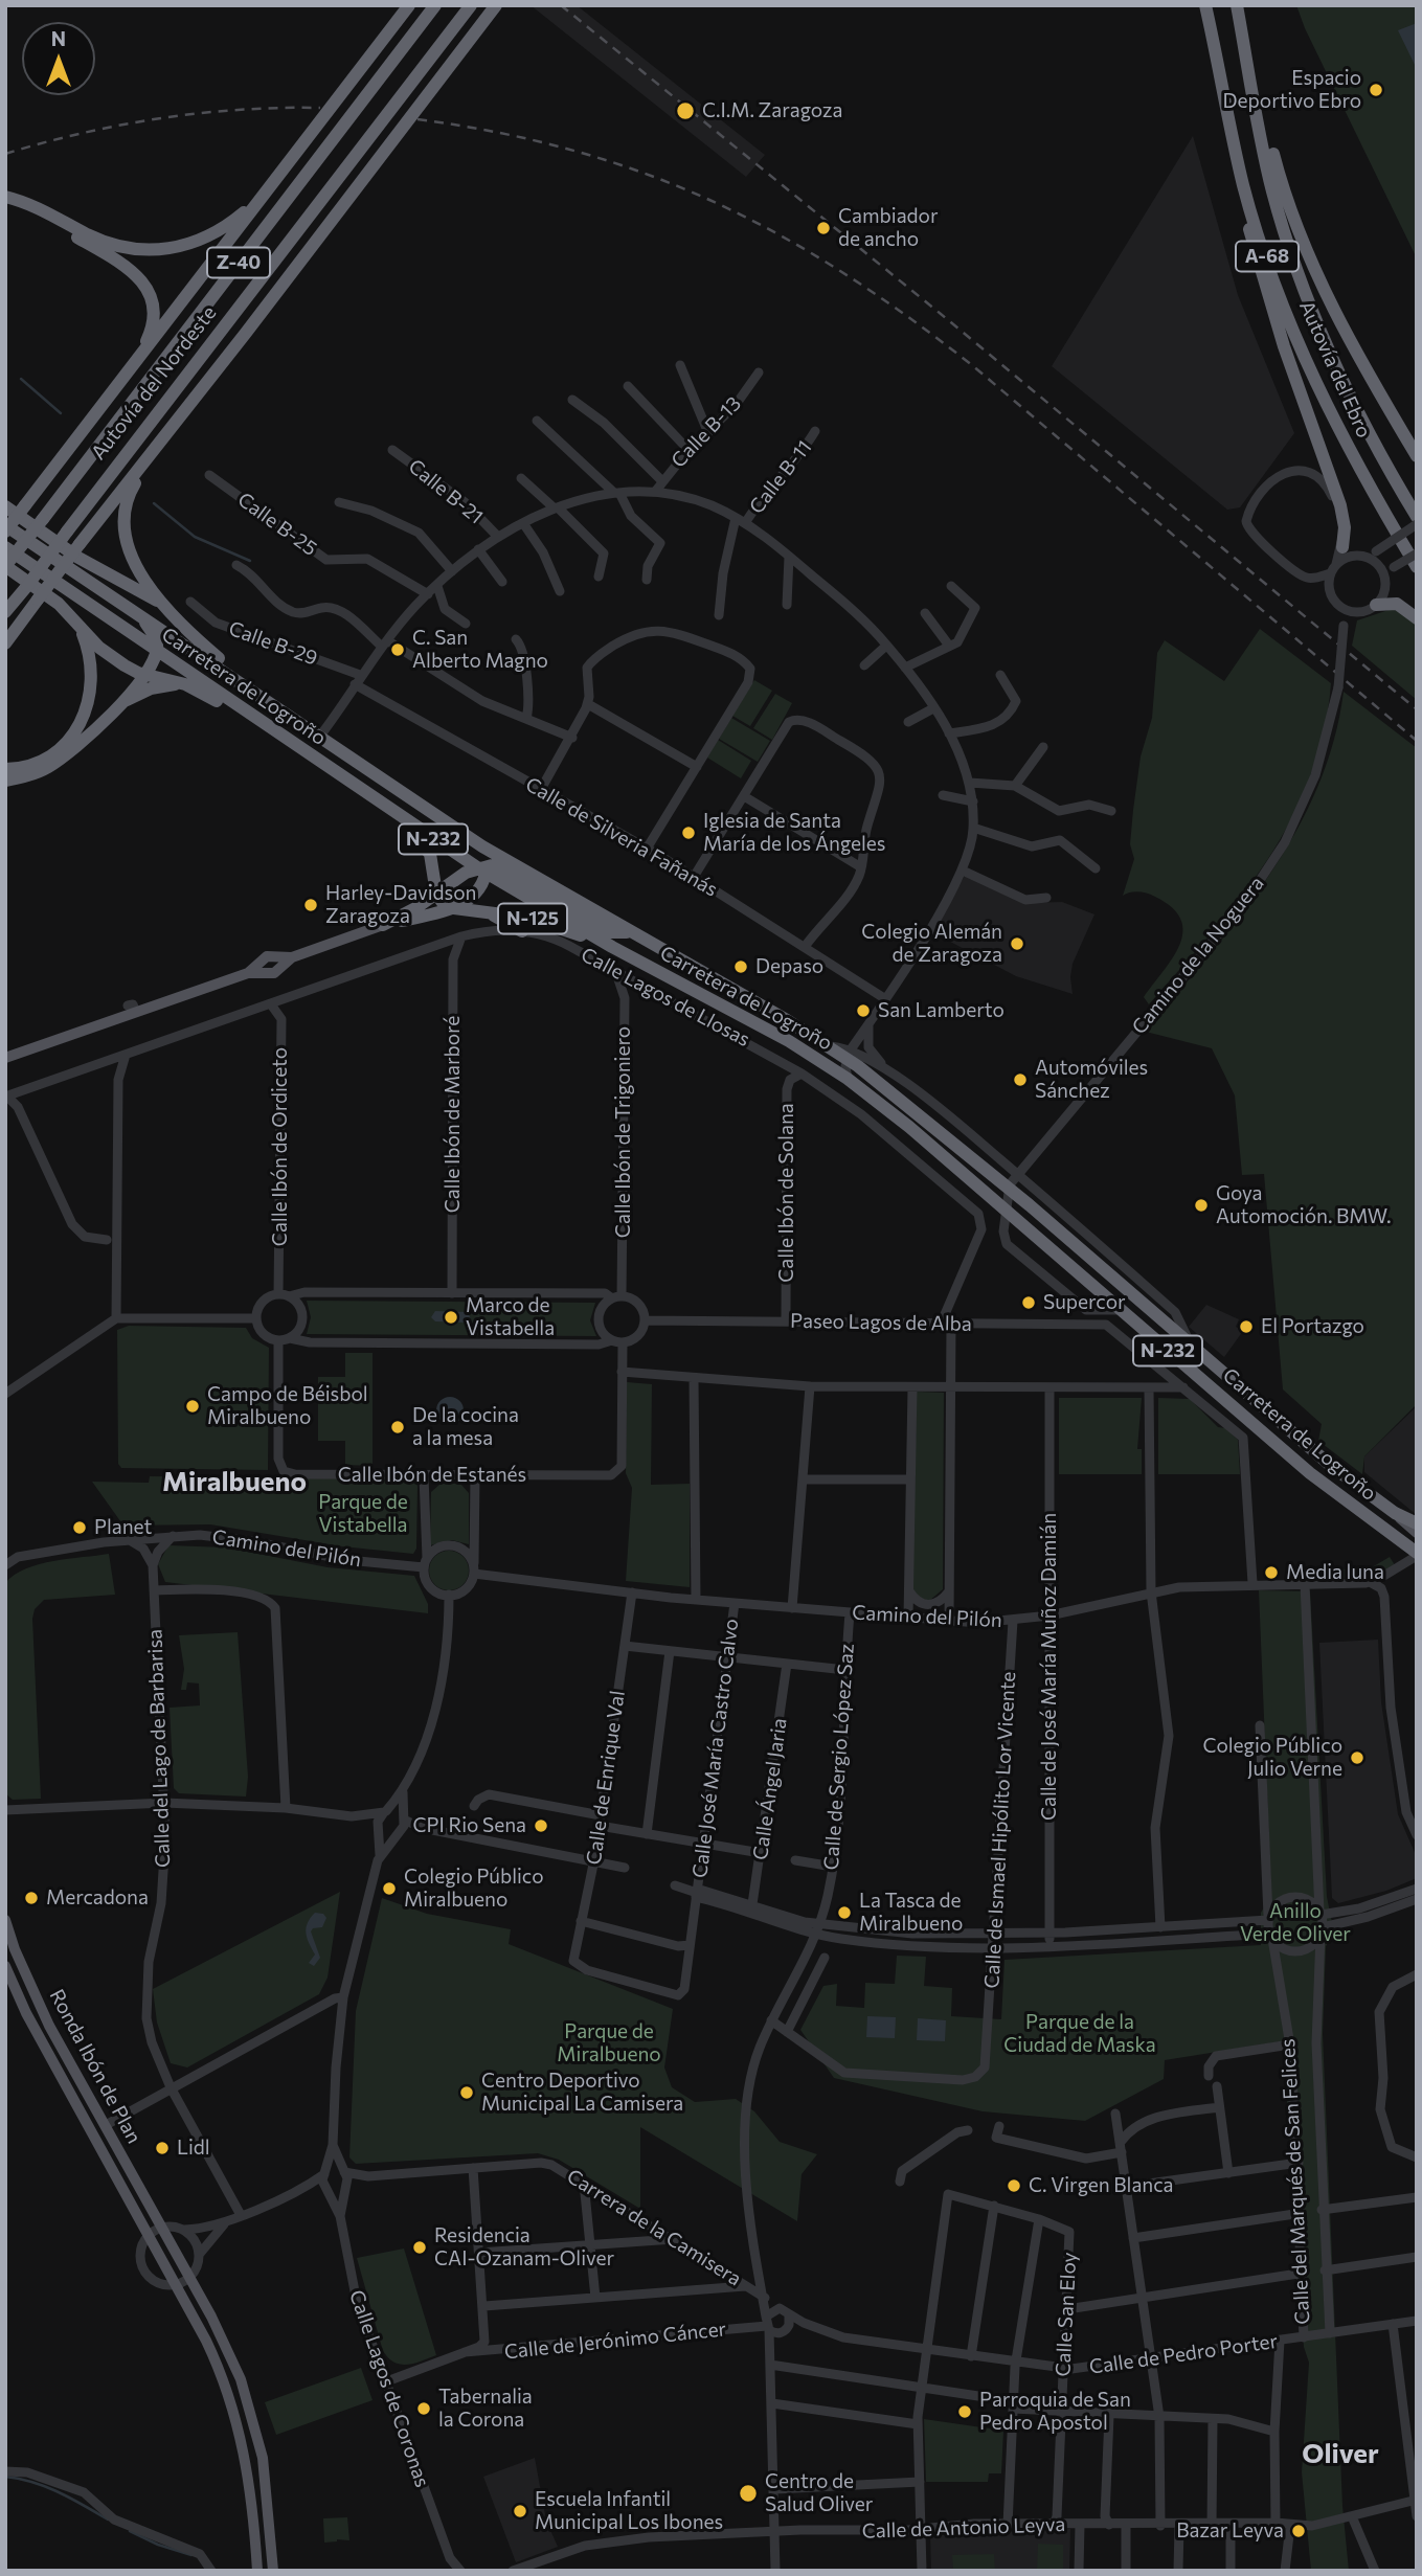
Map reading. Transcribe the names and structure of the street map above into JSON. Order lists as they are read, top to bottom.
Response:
{
  "streets": {
    "highway": [
      "A-68",
      "Z-40",
      "Autovía del Ebro",
      "Autovía del Nordeste",
      "Carretera de Logroño",
      "N-232",
      "N-125"
    ],
    "main road": ["Ronda Ibón de Plan"],
    "street": [
      "Calle B-13",
      "Calle B-11",
      "Calle B-21",
      "Calle B-25",
      "Calle B-29",
      "Calle de Silveria Fañanás",
      "Camino de la Noguera",
      "Calle Lagos de Llosas",
      "Calle Ibón de Marboré",
      "Calle Ibón de Trigoniero",
      "Calle Ibón de Ordiceto",
      "Calle Ibón de Solana",
      "Paseo Lagos de Alba",
      "Calle Ibón de Estanés",
      "Camino del Pilón",
      "Calle de José María Muñoz Damián",
      "Calle del Lago de Barbarisa",
      "Calle José María Castro Calvo",
      "Calle de Sergio López Saz",
      "Calle de Enrique Val",
      "Calle Ángel Jaria",
      "Calle de Ismael Hipólito Lor Vicente",
      "Calle del Marqués de San Felices",
      "Carrera de la Camisera",
      "Calle San Eloy",
      "Calle de Jerónimo Cáncer",
      "Calle de Pedro Porter",
      "Calle Lagos de Coronas",
      "Calle de Antonio Leyva"
    ]
  },
  "crossings": [
    ["Calle B-29", "Calle de Silveria Fañanás"],
    ["Carretera de Logroño", "N-125"],
    ["Carretera de Logroño", "Camino de la Noguera"],
    ["Carretera de Logroño", "Camino del Pilón"],
    ["Calle Lagos de Llosas", "Calle Ibón de Marboré"],
    ["Calle Lagos de Llosas", "Calle Ibón de Trigoniero"],
    ["Calle Lagos de Llosas", "Calle Ibón de Ordiceto"],
    ["Calle Lagos de Llosas", "Calle Ibón de Solana"],
    ["Calle Lagos de Llosas", "Paseo Lagos de Alba"],
    ["Calle Ibón de Trigoniero", "Paseo Lagos de Alba"],
    ["Calle Ibón de Ordiceto", "Calle Ibón de Estanés"],
    ["Calle Ibón de Solana", "Paseo Lagos de Alba"],
    ["Camino del Pilón", "Calle de José María Muñoz Damián"],
    ["Camino del Pilón", "Calle José María Castro Calvo"],
    ["Camino del Pilón", "Calle de Sergio López Saz"],
    ["Camino del Pilón", "Calle de Enrique Val"],
    ["Camino del Pilón", "Calle de Ismael Hipólito Lor Vicente"],
    ["Calle José María Castro Calvo", "Calle de Enrique Val"],
    ["Calle de Sergio López Saz", "Calle de Ismael Hipólito Lor Vicente"],
    ["Calle de Sergio López Saz", "Carrera de la Camisera"],
    ["Calle del Marqués de San Felices", "Calle de Pedro Porter"],
    ["Carrera de la Camisera", "Calle de Jerónimo Cáncer"],
    ["Carrera de la Camisera", "Calle Lagos de Coronas"],
    ["Carrera de la Camisera", "Calle de Antonio Leyva"],
    ["Calle San Eloy", "Calle de Pedro Porter"],
    ["Calle San Eloy", "Calle de Antonio Leyva"]
  ],
  "districts": ["Miralbueno", "Oliver"],
  "parks": [
    "Parque de Vistabella",
    "Anillo Verde Oliver",
    "Parque de la Ciudad de Maska",
    "Parque de Miralbueno"
  ],
  "places": [
    "Espacio Deportivo Ebro",
    "C.I.M. Zaragoza",
    "Cambiador de ancho",
    "C. San Alberto Magno",
    "Iglesia de Santa María de los Ángeles",
    "Harley-Davidson Zaragoza",
    "Colegio Alemán de Zaragoza",
    "Depaso",
    "San Lamberto",
    "Automóviles Sánchez",
    "Goya Automoción. BMW.",
    "Supercor",
    "Marco de Vistabella",
    "El Portazgo",
    "Campo de Béisbol Miralbueno",
    "De la cocina a la mesa",
    "Planet",
    "Media luna",
    "Colegio Público Julio Verne",
    "CPI Rio Sena",
    "Colegio Público Miralbueno",
    "Mercadona",
    "La Tasca de Miralbueno",
    "Centro Deportivo Municipal La Camisera",
    "Lidl",
    "C. Virgen Blanca",
    "Residencia CAI-Ozanam-Oliver",
    "Tabernalia la Corona",
    "Parroquia de San Pedro Apostol",
    "Centro de Salud Oliver",
    "Escuela Infantil Municipal Los Ibones",
    "Bazar Leyva"
  ],
  "north": "top"
}
